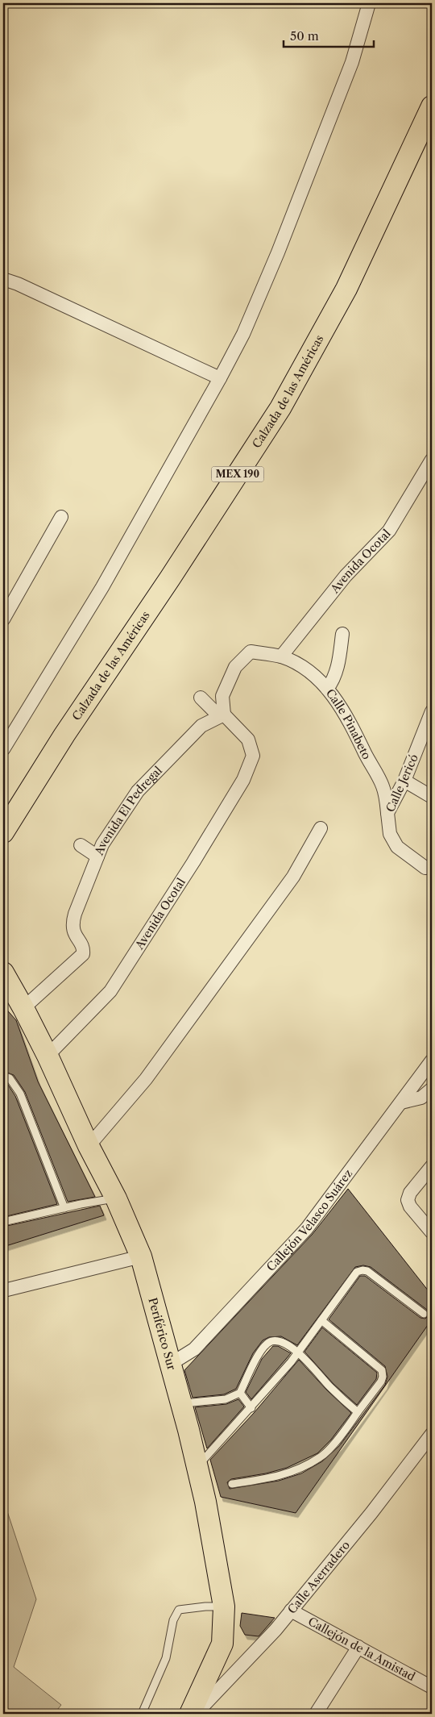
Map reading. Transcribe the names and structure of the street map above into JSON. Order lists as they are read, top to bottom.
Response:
{
  "streets": {
    "main road": ["Calzada de las Américas", "MEX 190", "Periférico Sur"],
    "street": [
      "Avenida Ocotal",
      "Calle Pinabeto",
      "Calle Jericó",
      "Avenida El Pedregal",
      "Callejón Velasco Suárez",
      "Calle Aserradero",
      "Callejón de la Amistad"
    ]
  },
  "crossings": [
    ["Avenida Ocotal", "Calle Pinabeto"],
    ["Avenida Ocotal", "Avenida El Pedregal"],
    ["Avenida Ocotal", "Periférico Sur"],
    ["Calle Pinabeto", "Calle Jericó"],
    ["Avenida El Pedregal", "Periférico Sur"],
    ["Callejón Velasco Suárez", "Periférico Sur"],
    ["Calle Aserradero", "Callejón de la Amistad"]
  ],
  "scale_bar": "50 m"
}
